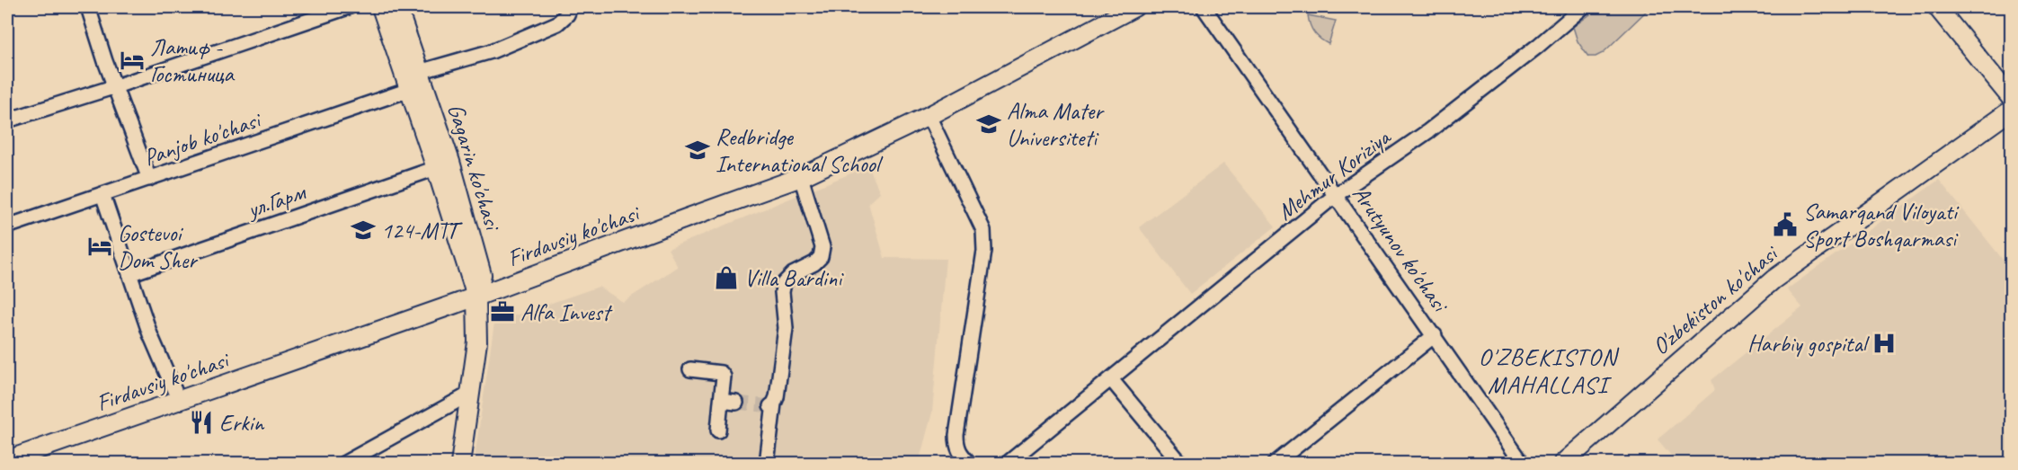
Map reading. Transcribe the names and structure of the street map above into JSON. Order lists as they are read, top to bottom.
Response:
{
  "streets": {
    "main road": ["Gagarin ko'chasi", "Firdavsiy ko'chasi", "O'zbekiston ko'chasi"],
    "street": [
      "Panjob ko'chasi",
      "Mehmur Koriziya",
      "ул.Гарм",
      "Arutyunov ko'chasi"
    ]
  },
  "crossings": [
    ["Panjob ko'chasi", "Gagarin ko'chasi"],
    ["Gagarin ko'chasi", "ул.Гарм"],
    ["Gagarin ko'chasi", "Firdavsiy ko'chasi"],
    ["Mehmur Koriziya", "Arutyunov ko'chasi"]
  ],
  "districts": ["O'ZBEKISTON MAHALLASI"],
  "places": {
    "hotel": ["Латиф - Гостиница", "Gostevoi Dom Sher"],
    "school or university": ["Alma Mater Universiteti", "Redbridge International School", "124-MTT"],
    "public building": ["Samarqand Viloyati Sport Boshqarmasi"],
    "shop": ["Villa Bardini"],
    "office": ["Alfa Invest"],
    "hospital": ["Harbiy gospital"],
    "restaurant": ["Erkin"]
  }
}
